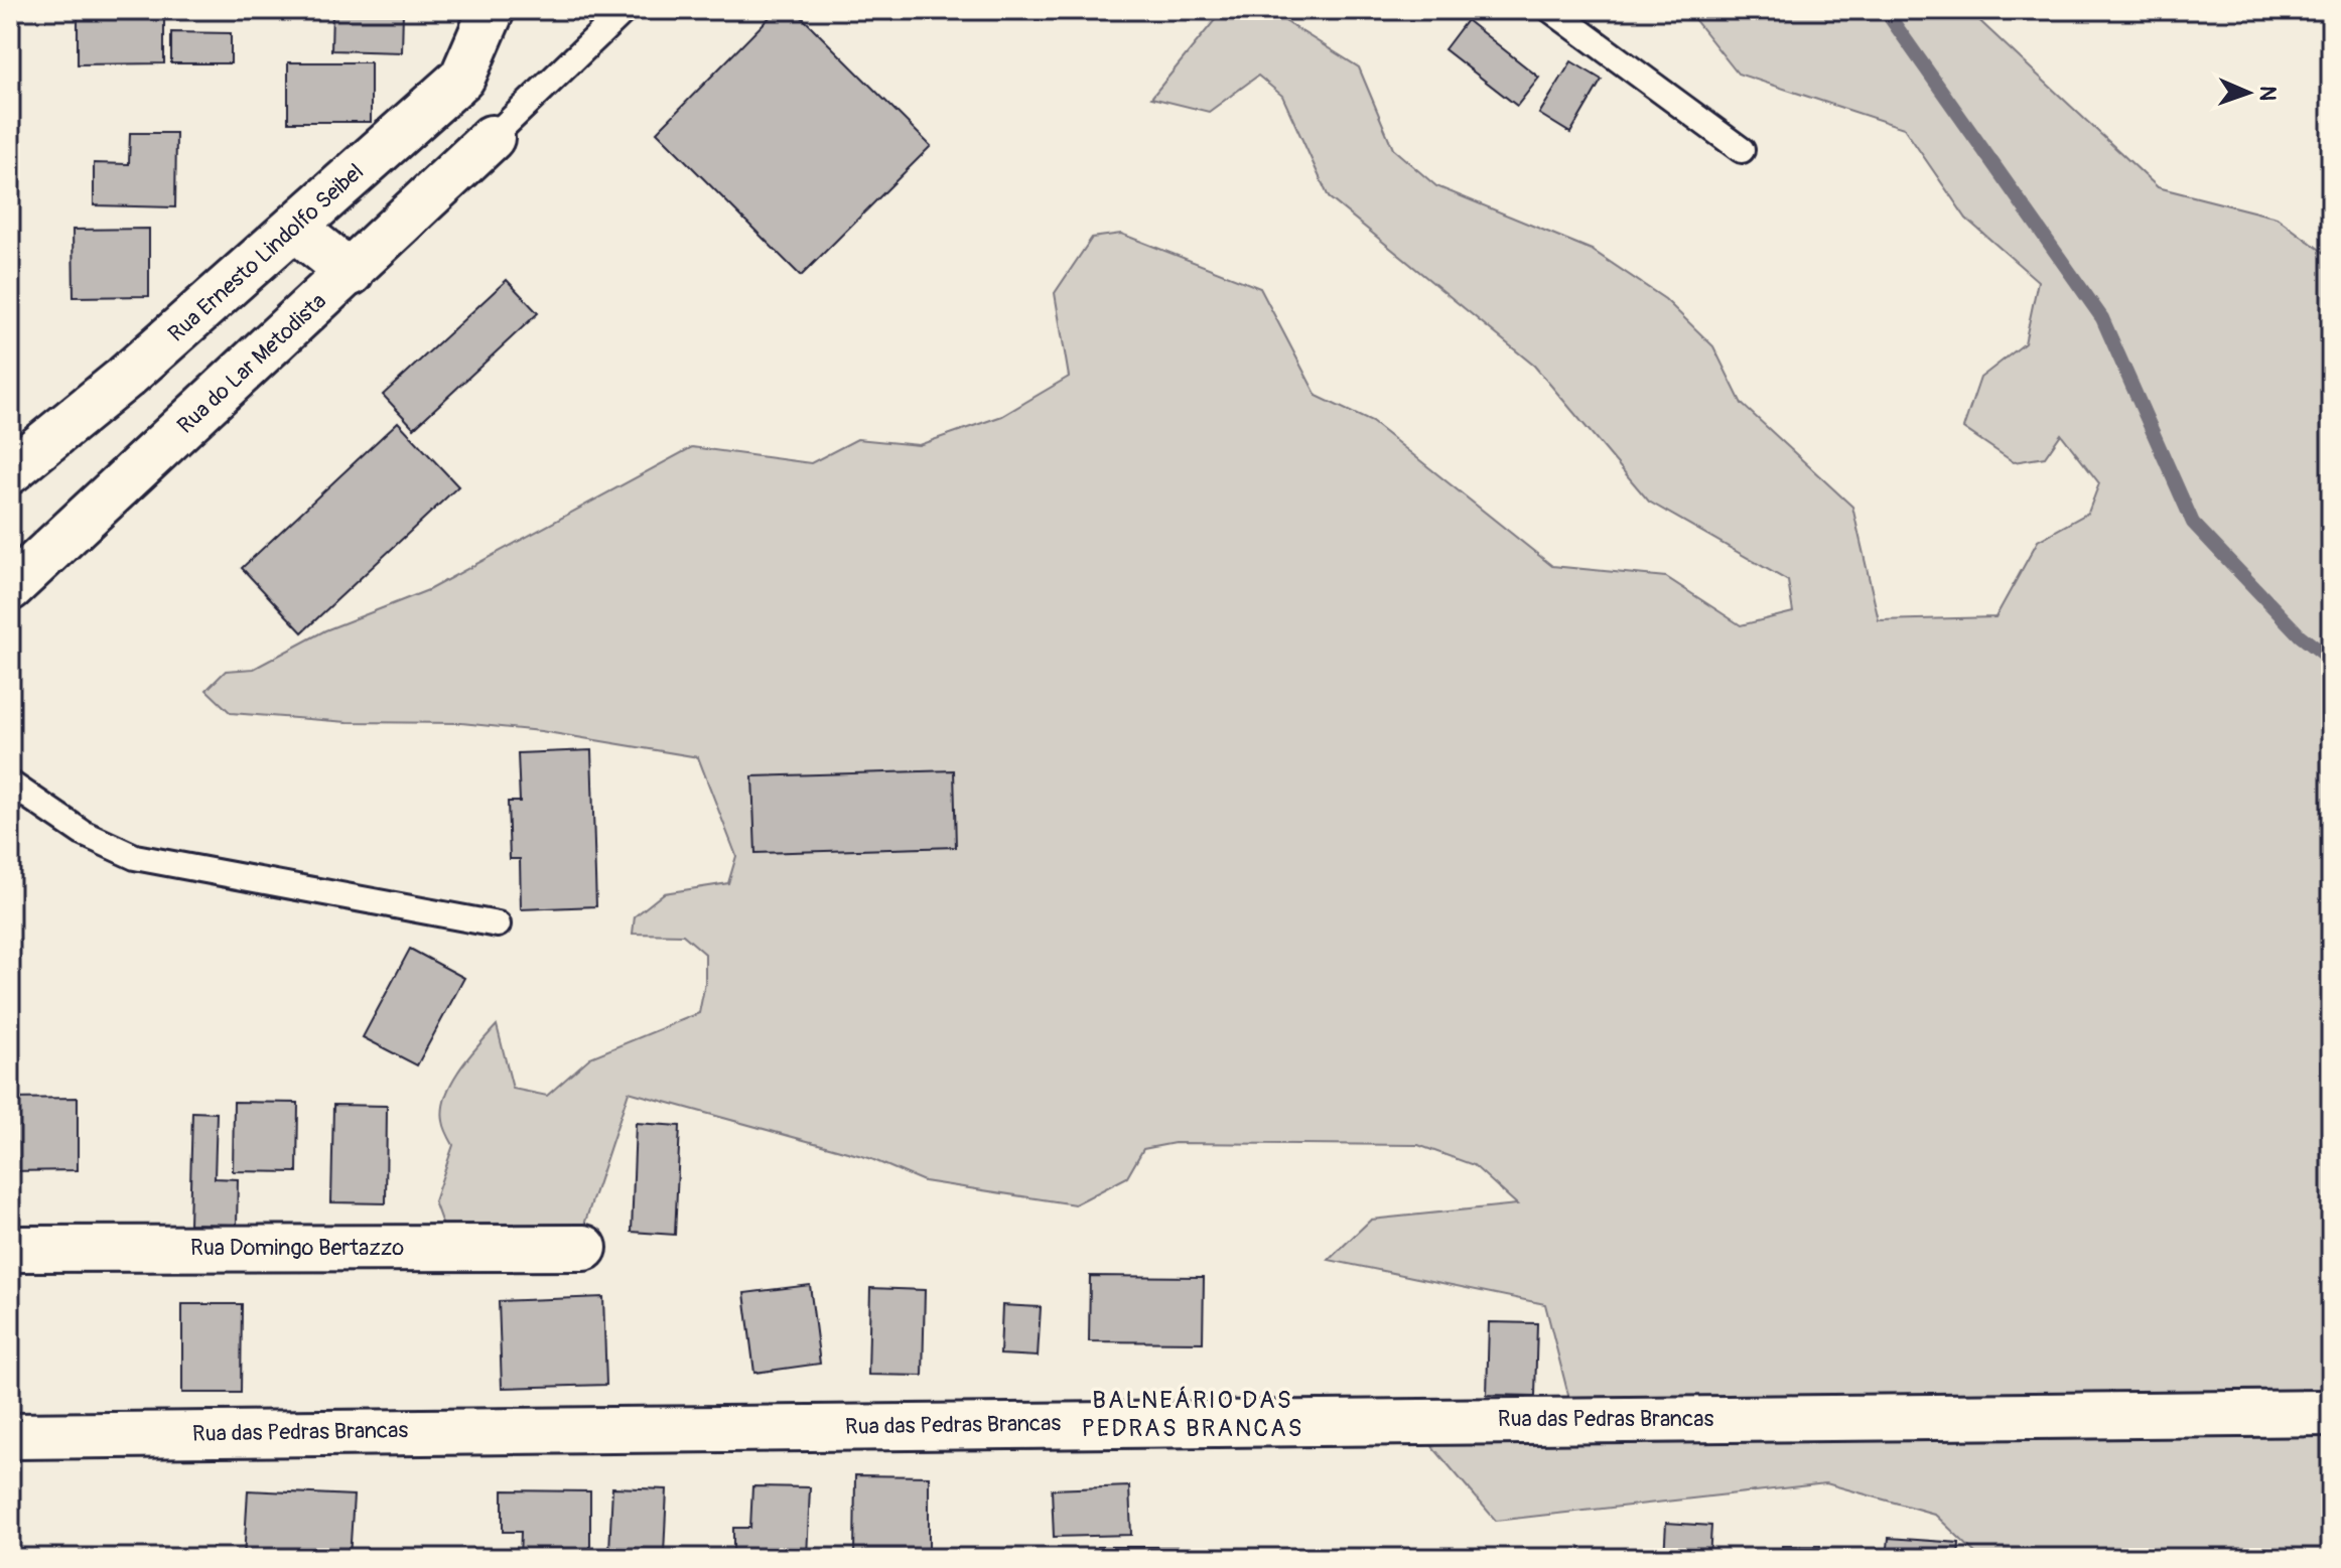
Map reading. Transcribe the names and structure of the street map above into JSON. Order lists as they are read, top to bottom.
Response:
{
  "streets": {
    "street": [
      "Rua Ernesto Lindolfo Seibel",
      "Rua do Lar Metodista",
      "Rua Domingo Bertazzo",
      "Rua das Pedras Brancas"
    ]
  },
  "districts": ["BALNEÁRIO DAS PEDRAS BRANCAS"],
  "north": "right"
}
